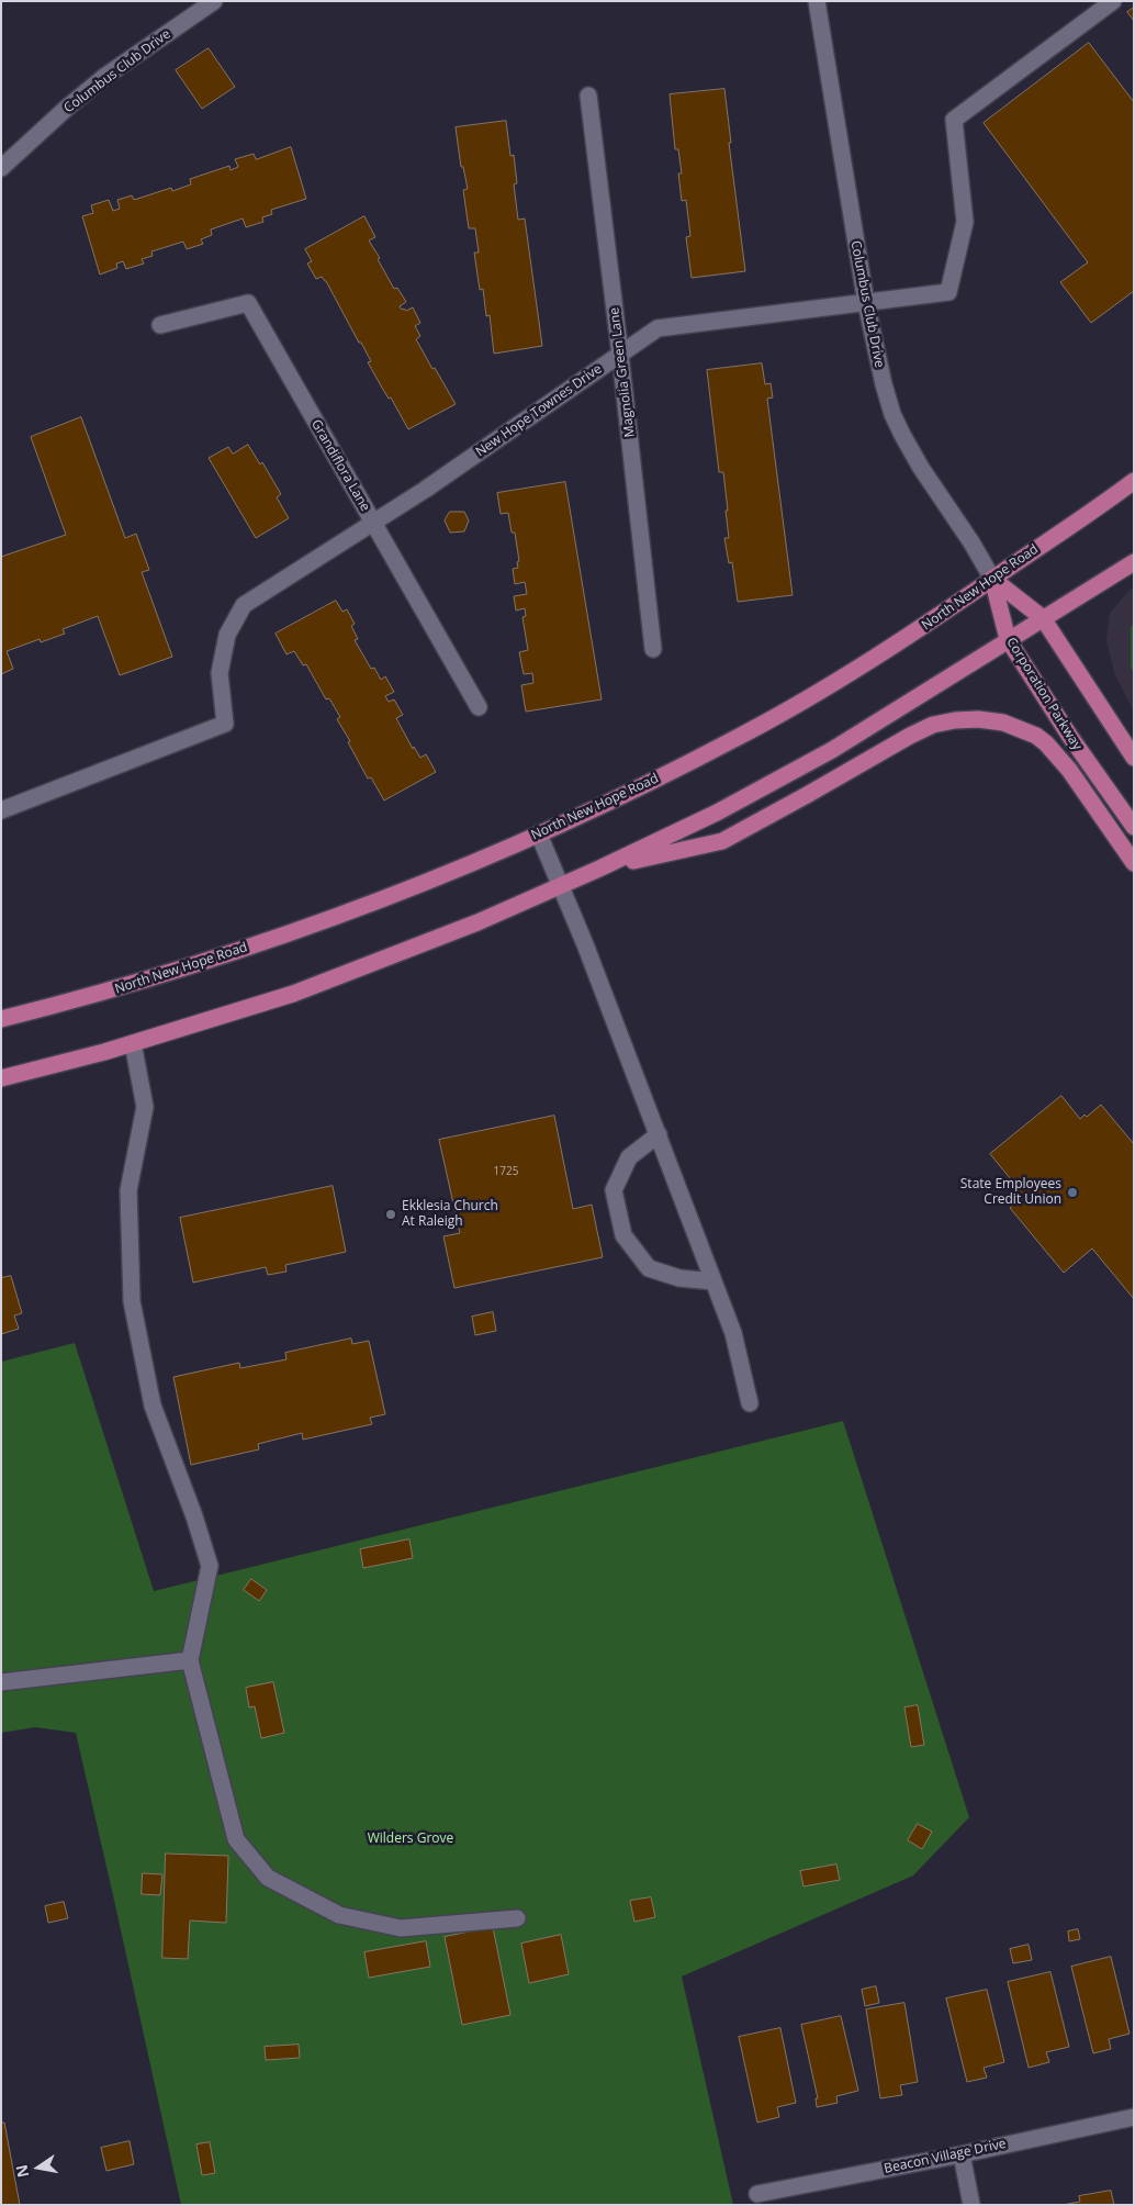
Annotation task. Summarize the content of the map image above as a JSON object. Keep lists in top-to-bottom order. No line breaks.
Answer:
{"streets":{"main road":["North New Hope Road","Corporation Parkway"],"street":["Columbus Club Drive","Magnolia Green Lane","New Hope Townes Drive","Grandiflora Lane","Beacon Village Drive"]},"crossings":[["Columbus Club Drive","New Hope Townes Drive"],["Columbus Club Drive","North New Hope Road"],["Columbus Club Drive","Corporation Parkway"],["Magnolia Green Lane","New Hope Townes Drive"],["New Hope Townes Drive","Grandiflora Lane"],["North New Hope Road","Corporation Parkway"]],"parks":["Wilders Grove"],"places":["State Employees Credit Union","Ekklesia Church At Raleigh"],"house_numbers":["1725"],"north":"left"}
